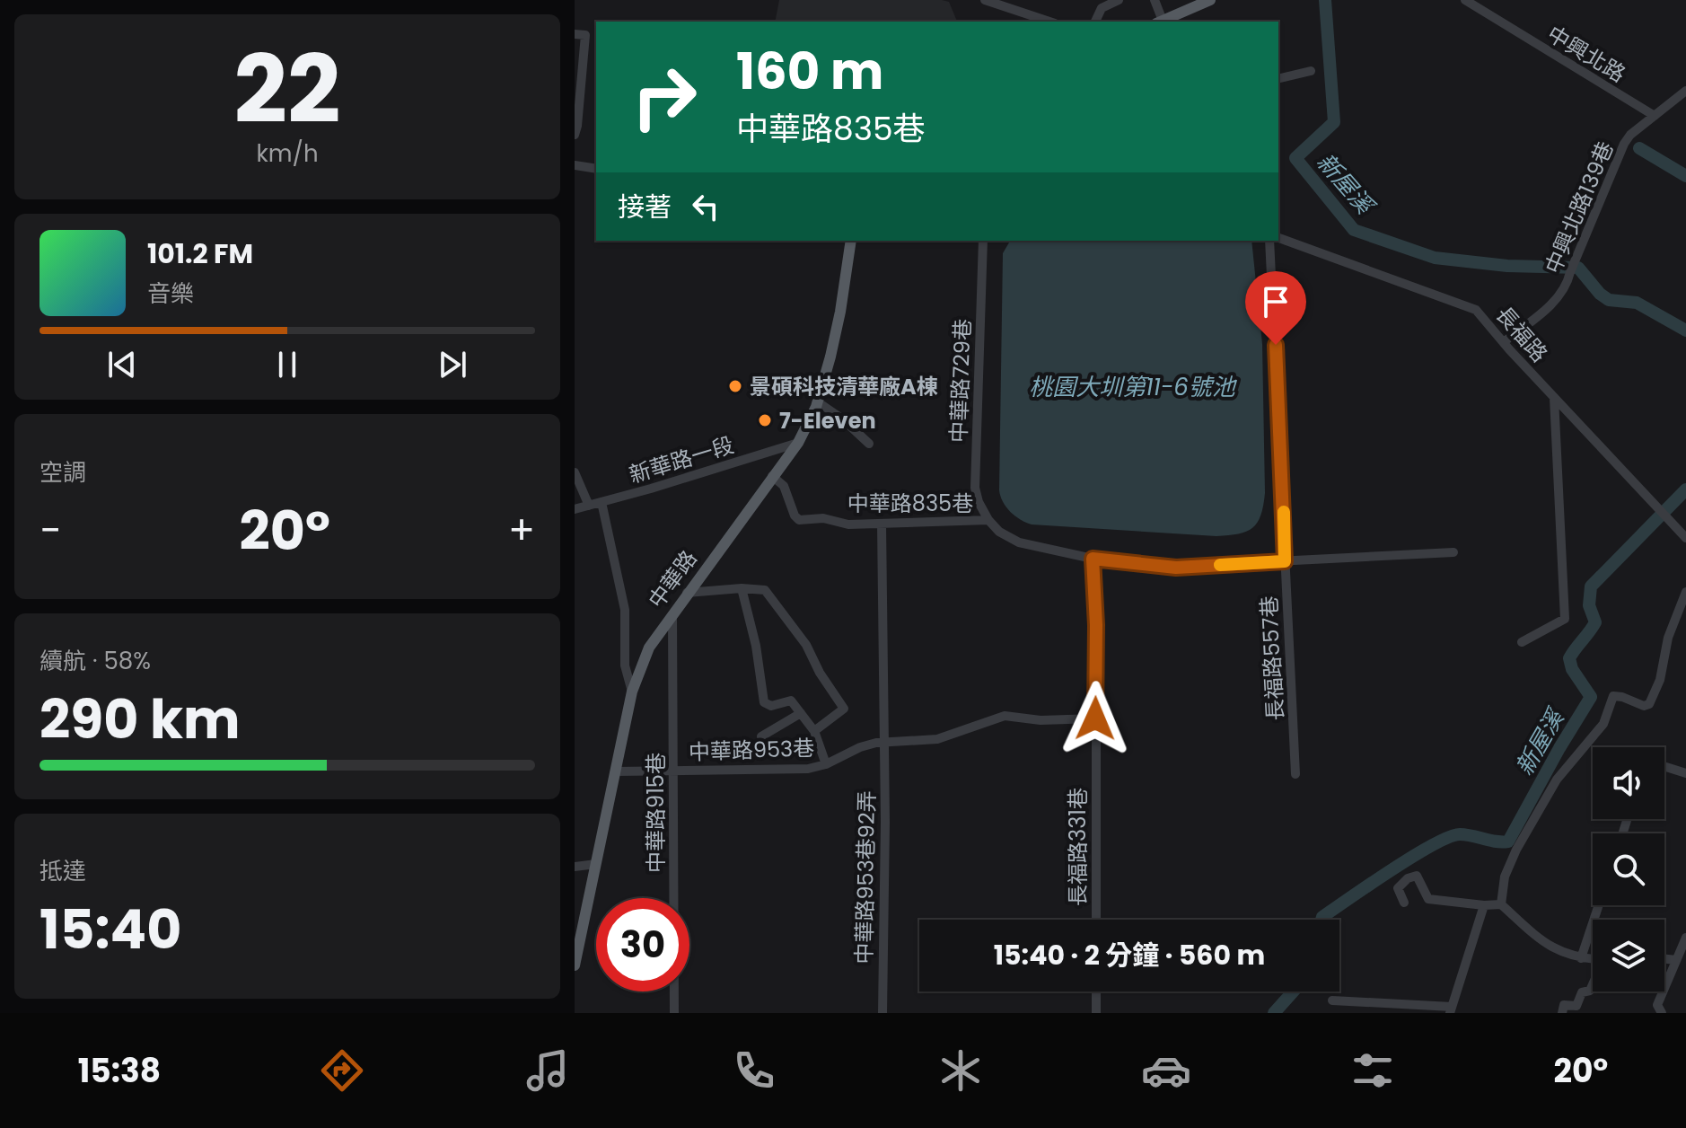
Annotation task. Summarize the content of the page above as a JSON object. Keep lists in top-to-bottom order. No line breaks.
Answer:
{"streets":{"main road":["中華路"],"street":["中興北路","中興北路139巷","長福路","中華路729巷","新華路一段","中華路835巷","長福路557巷","中華路953巷","中華路915巷","長福路331巷","中華路953巷92弄"]},"crossings":[["中興北路","中興北路139巷"],["中興北路139巷","長福路"],["中華路729巷","中華路835巷"],["新華路一段","中華路"],["中華路835巷","中華路"],["中華路835巷","長福路557巷"],["中華路835巷","長福路331巷"],["中華路835巷","中華路953巷92弄"],["中華路","中華路953巷"],["中華路","中華路915巷"],["中華路953巷","中華路915巷"],["中華路953巷","長福路331巷"],["中華路953巷","中華路953巷92弄"]],"water":["新屋溪","桃園大圳第11-6號池"],"places":["景碩科技清華廠A棟","7-Eleven"],"page":{"tile":[["22","km/h"],"空調",["續航 · 58%","290 km"],["抵達","15:40"]],"turn":["160 m","中華路835巷"],"then":"接著","song":["101.2 FM","音樂"],"heat":["−","20°","+"],"limit":"30","trip":"15:40 · 2 分鐘 · 560 m","tabs":["15:38","20°"]}}
